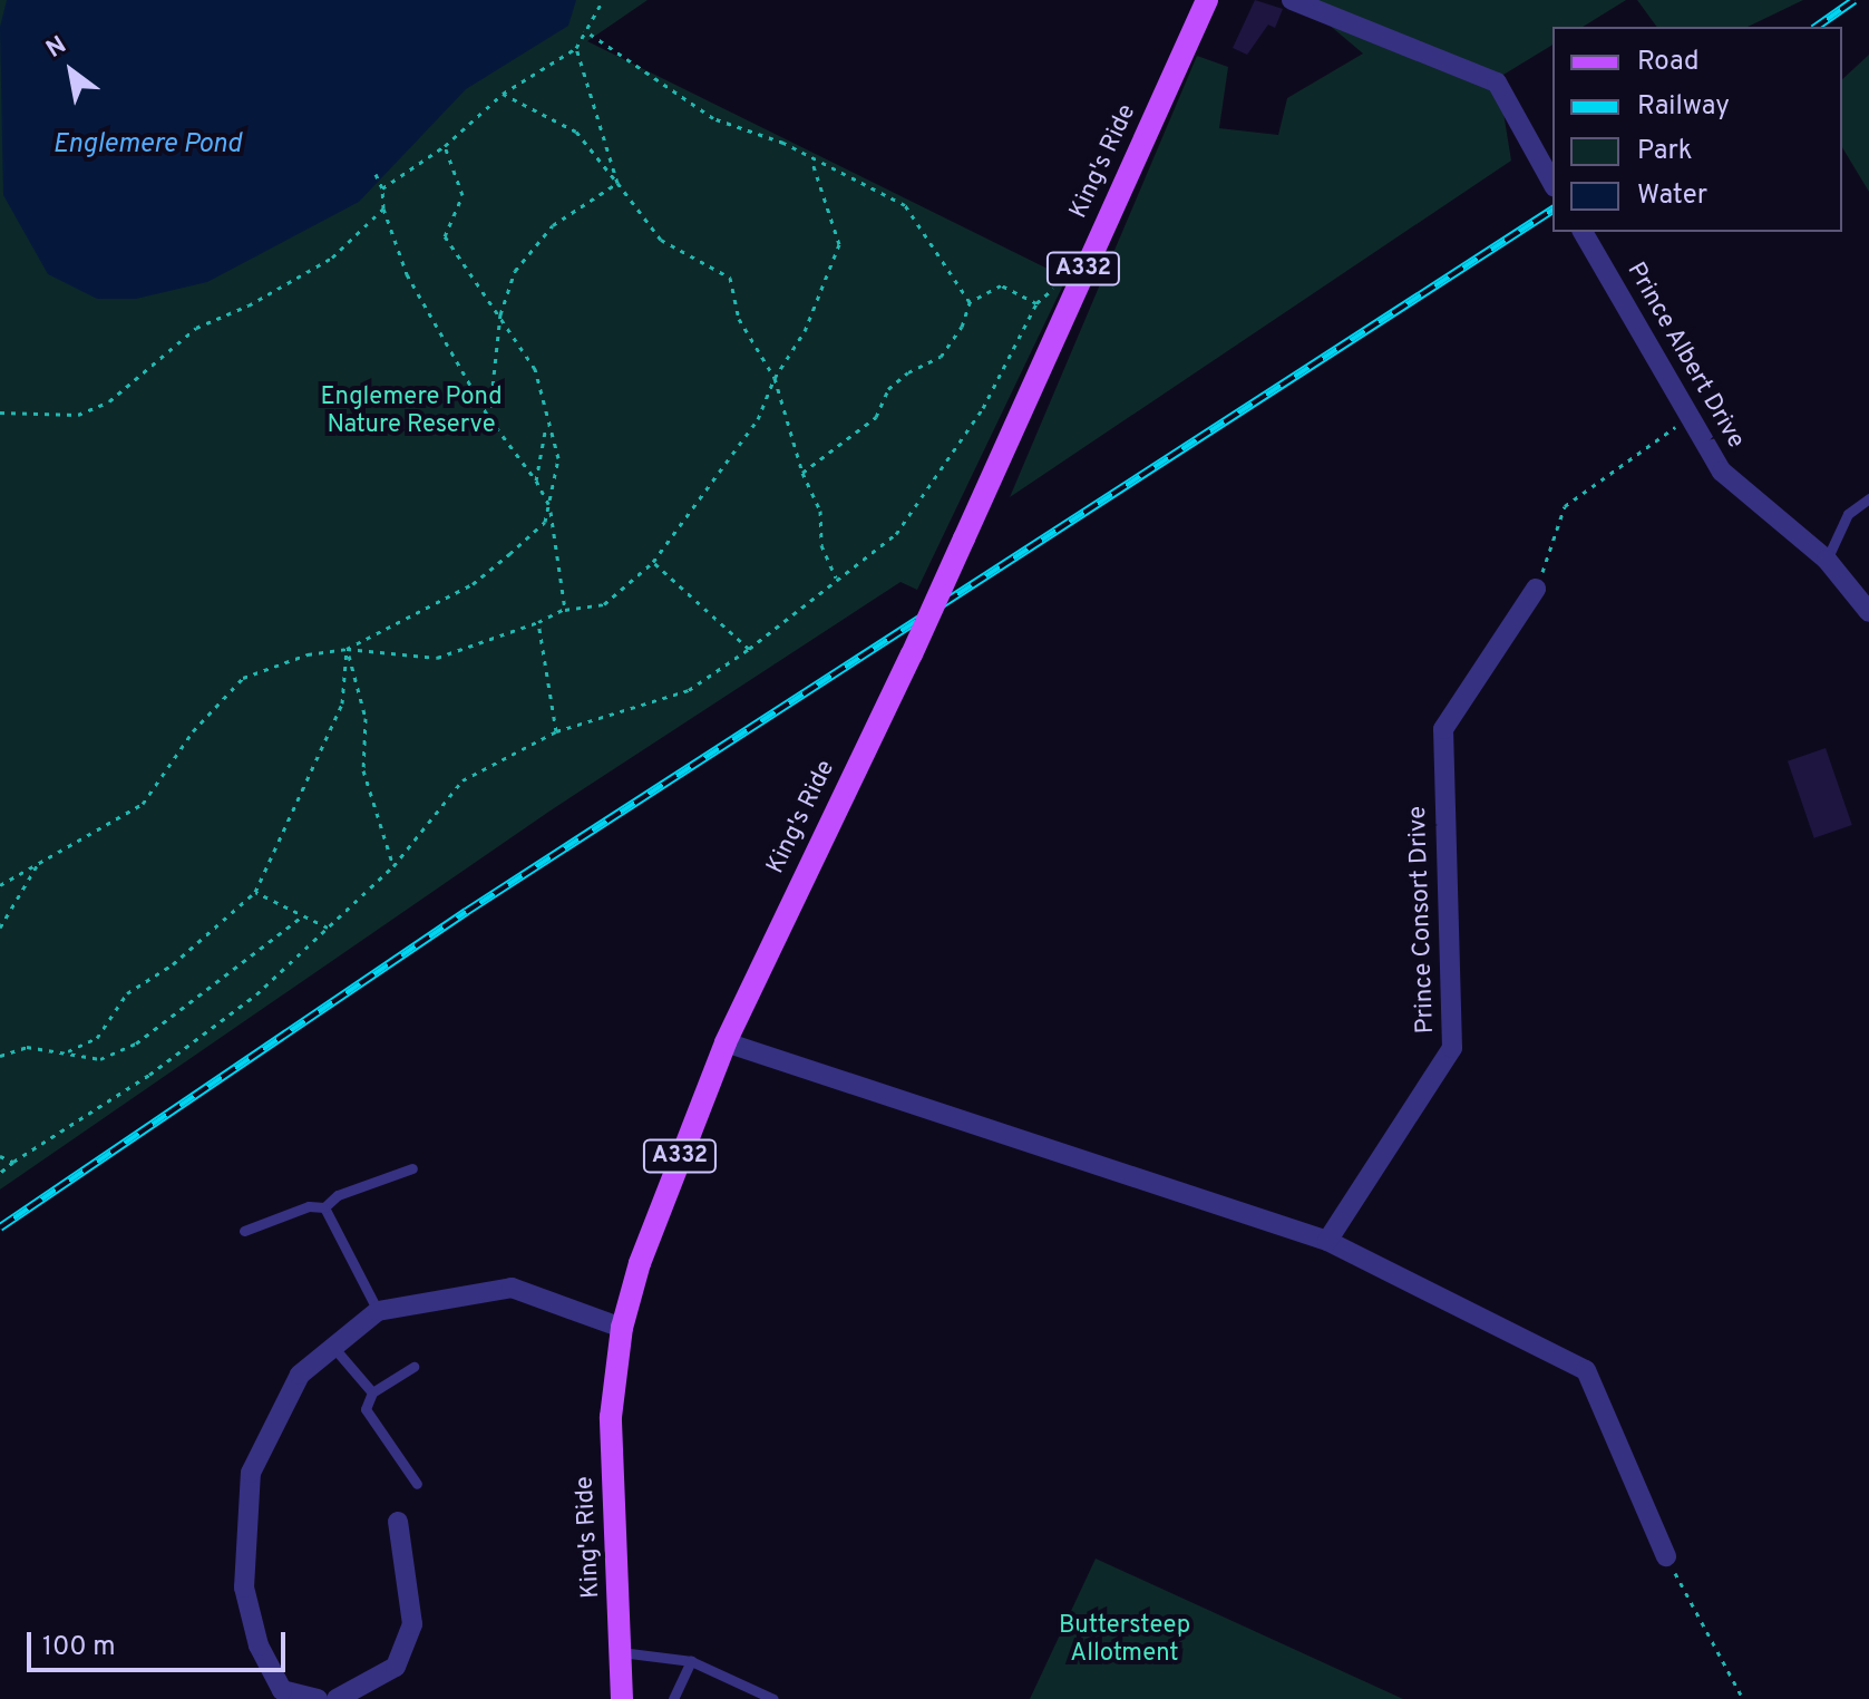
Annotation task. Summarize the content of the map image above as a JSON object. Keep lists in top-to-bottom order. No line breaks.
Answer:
{"streets":{"main road":["King's Ride","A332"],"street":["Prince Albert Drive","Prince Consort Drive"]},"water":["Englemere Pond"],"parks":["Englemere Pond Nature Reserve","Buttersteep Allotment"],"legend":["Road","Railway","Park","Water"],"scale_bar":"100 m","north":"top left"}
